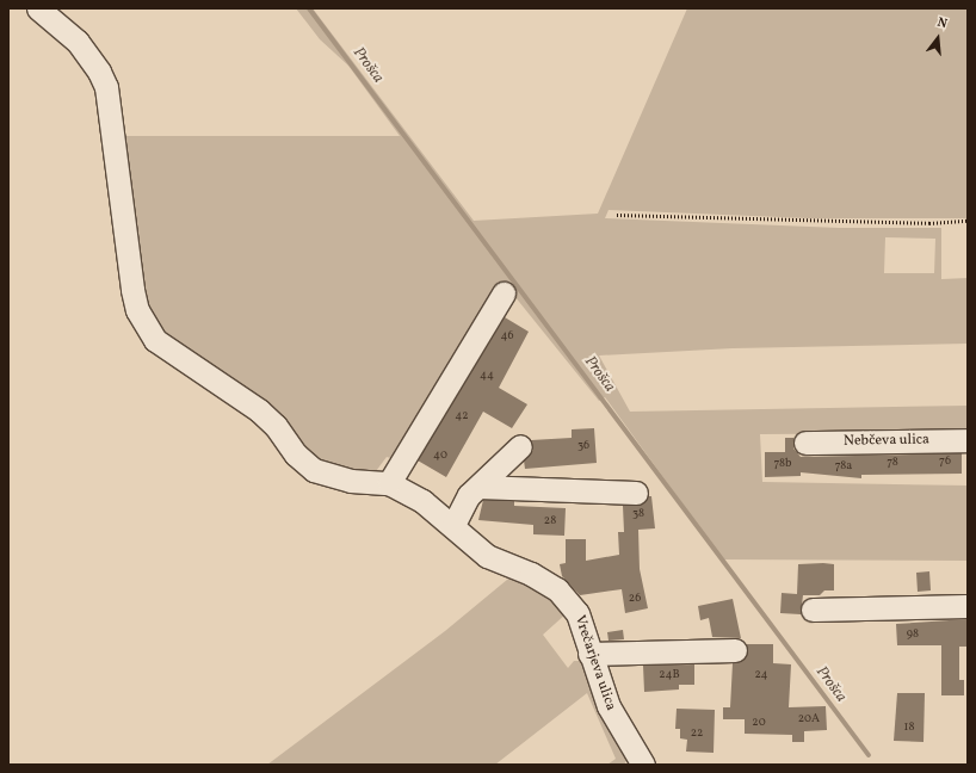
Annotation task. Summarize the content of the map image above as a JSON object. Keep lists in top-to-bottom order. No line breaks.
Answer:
{"streets":{"street":["Nebčeva ulica","Vrečarjeva ulica"]},"water":["Prošca"],"house_numbers":["46","44","42","36","40","76","78","78b","78a","38","28","26","98","24B","24","20A","20","18","22"],"north":"top"}
